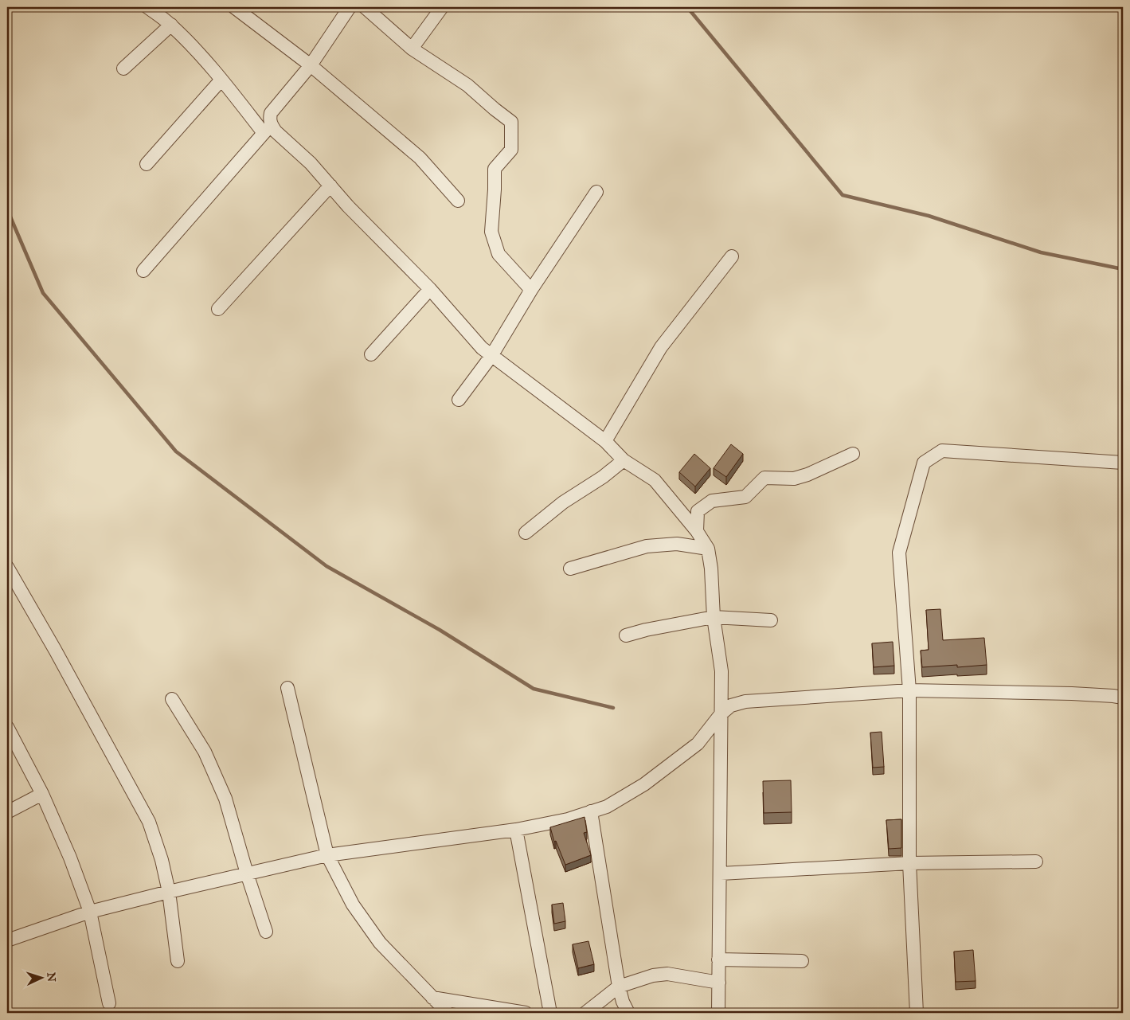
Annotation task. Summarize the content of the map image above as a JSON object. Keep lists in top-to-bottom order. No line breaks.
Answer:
{"north":"right"}
